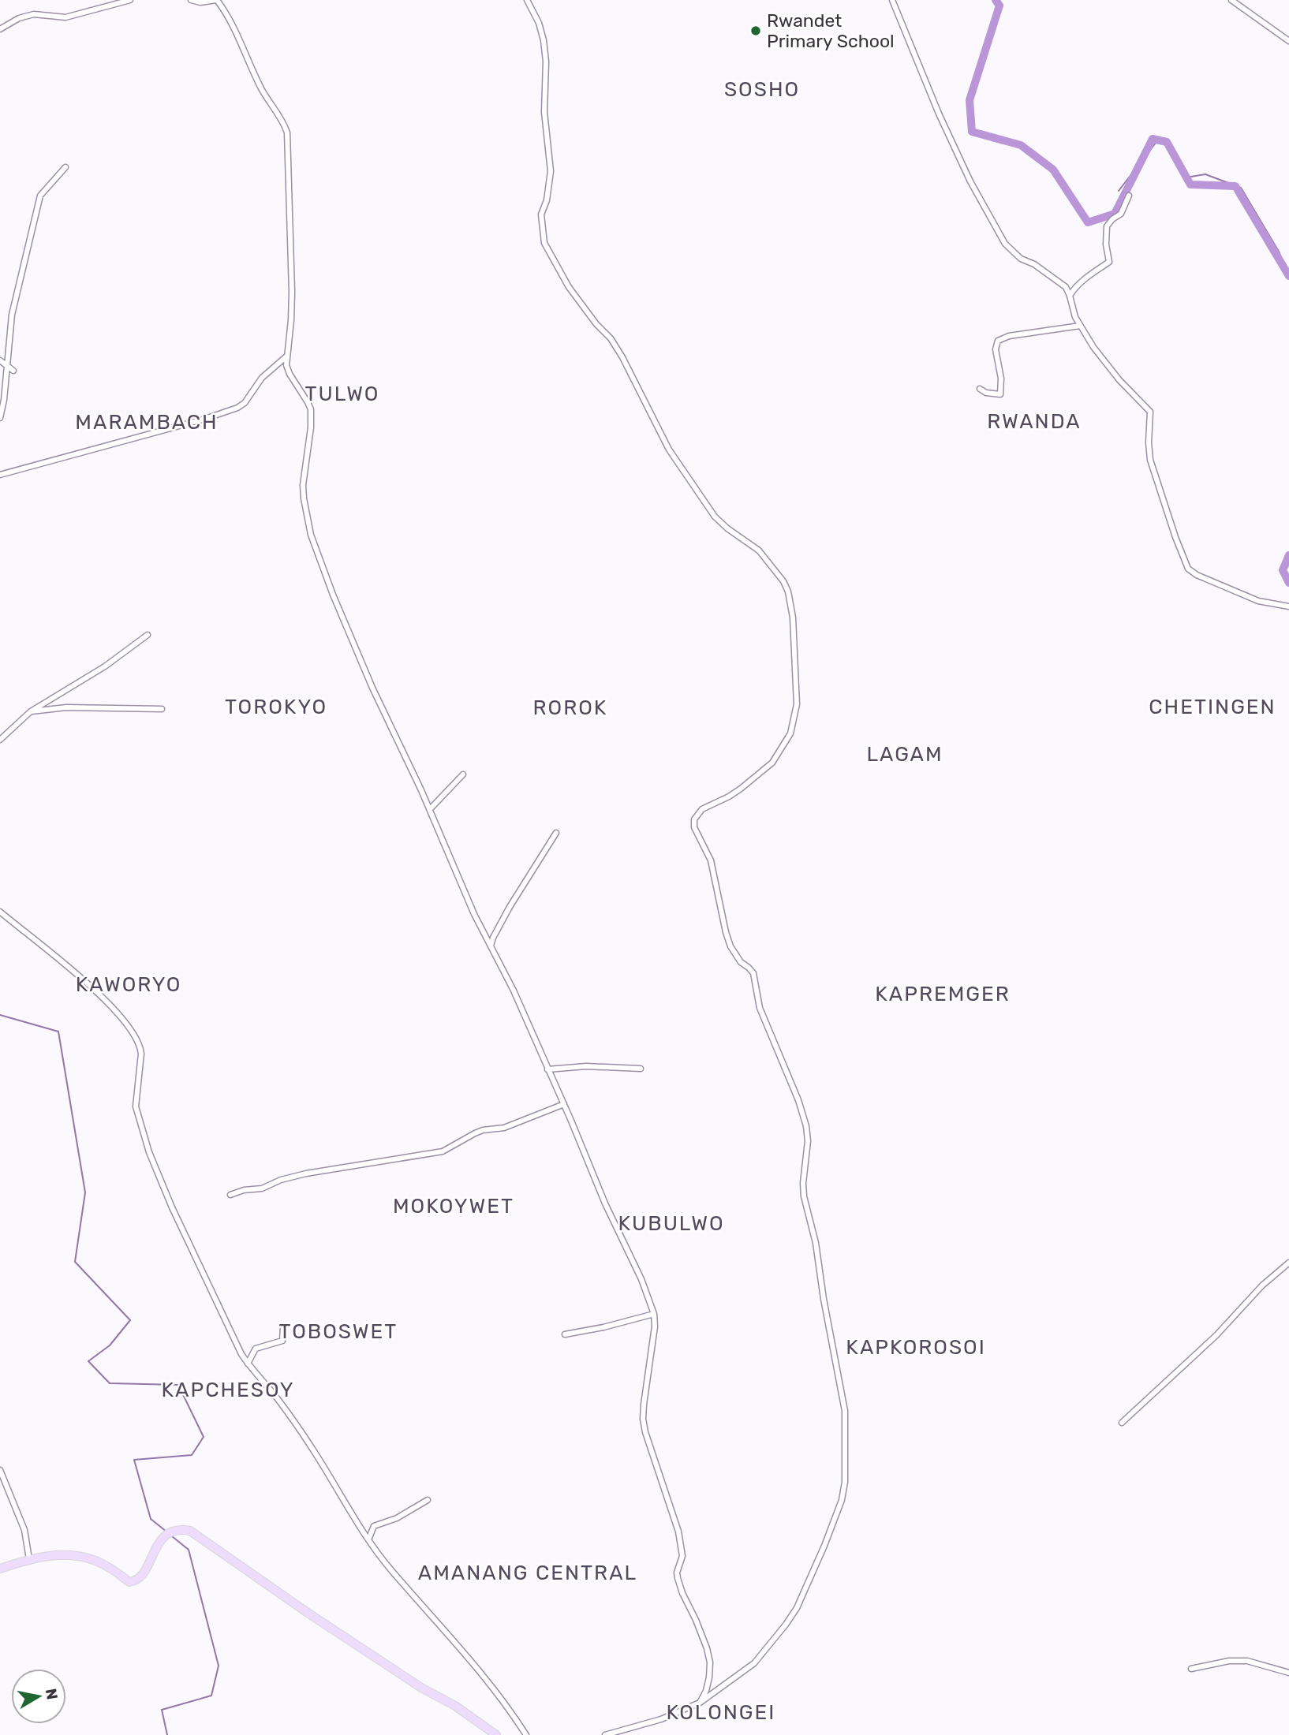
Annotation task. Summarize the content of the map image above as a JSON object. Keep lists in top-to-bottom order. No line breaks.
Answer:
{"districts":["SOSHO","TULWO","RWANDA","MARAMBACH","TOROKYO","CHETINGEN","ROROK","LAGAM","KAWORYO","KAPREMGER","MOKOYWET","KUBULWO","TOBOSWET","KAPKOROSOI","KAPCHESOY","AMANANG CENTRAL","KOLONGEI"],"places":["Rwandet Primary School"],"north":"right"}
